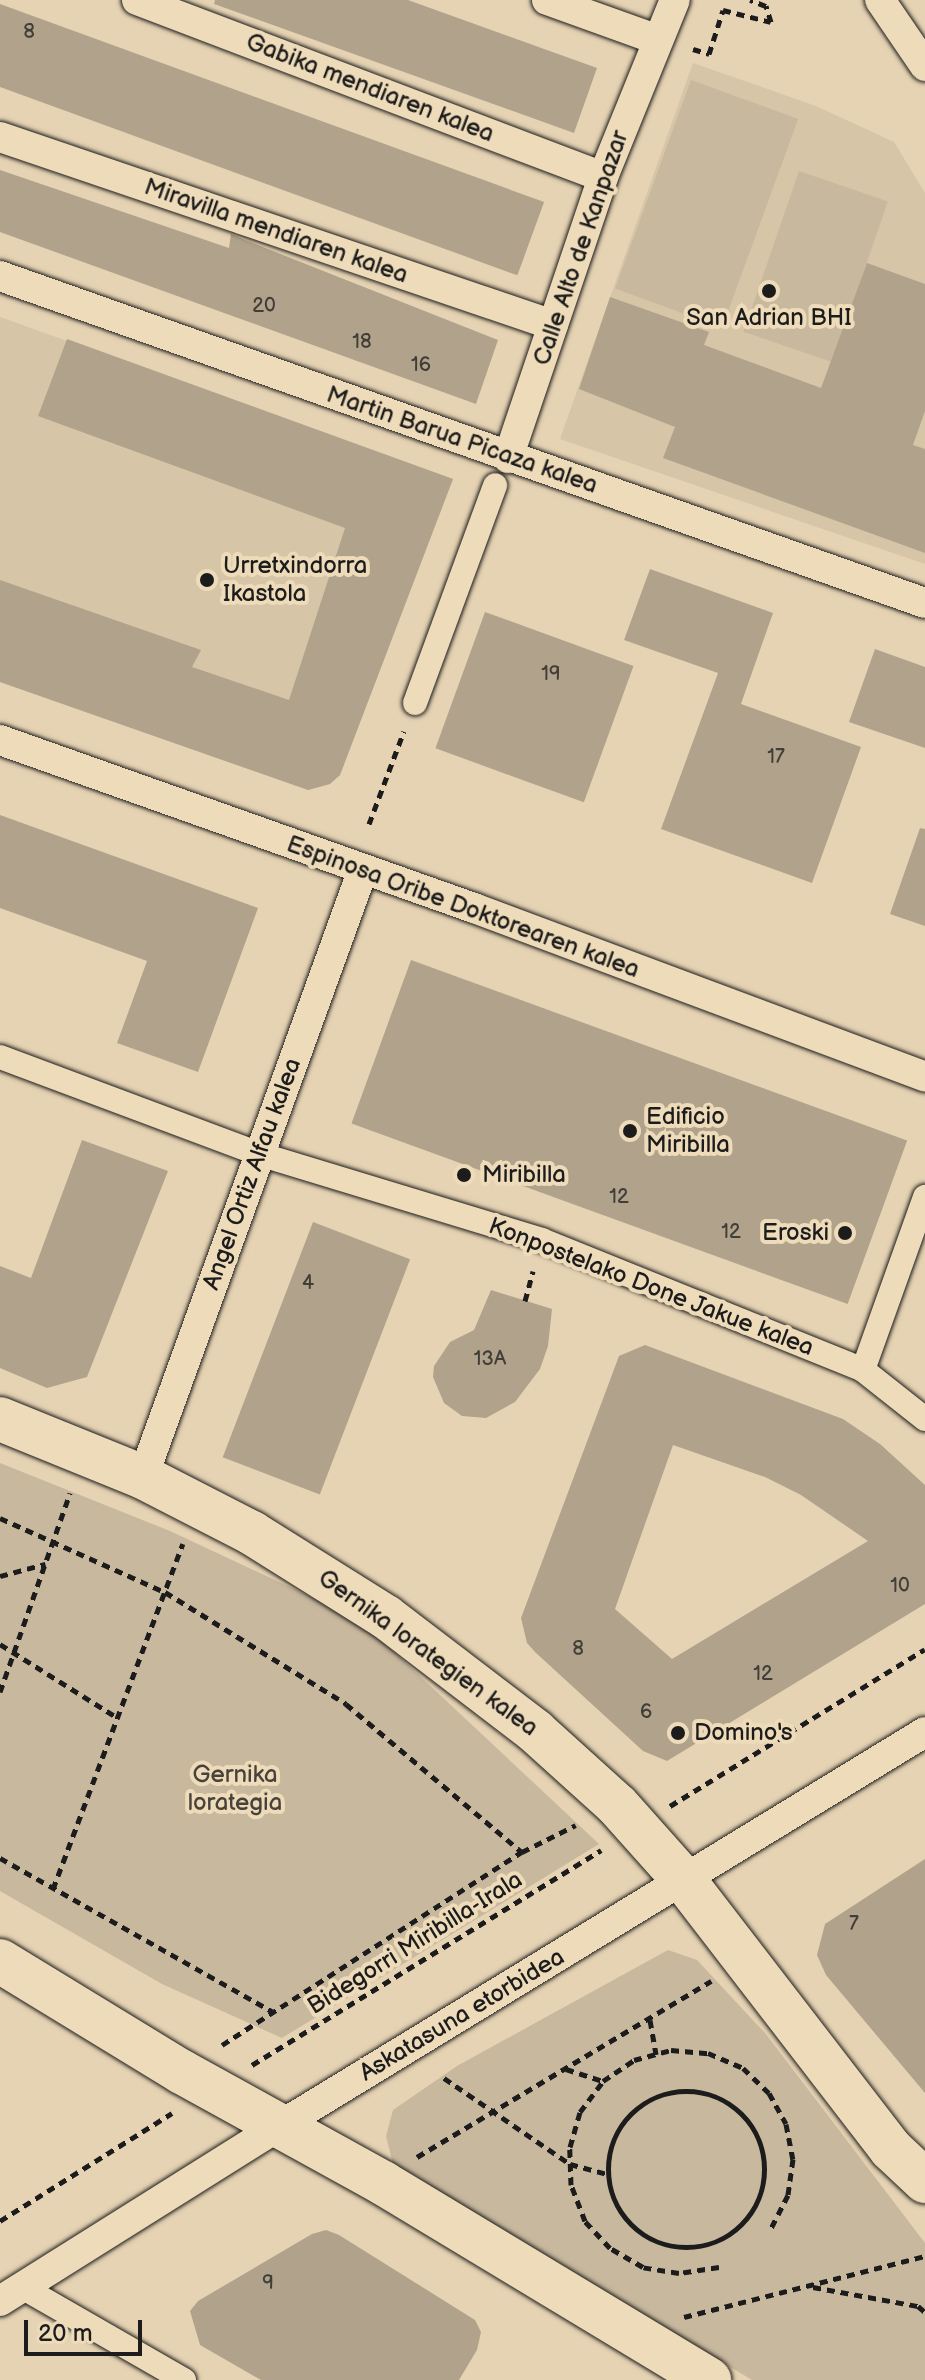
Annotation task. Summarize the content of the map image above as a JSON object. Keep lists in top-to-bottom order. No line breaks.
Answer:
{"streets":{"main road":["Gernika lorategien kalea"],"street":["Gabika mendiaren kalea","Miravilla mendiaren kalea","Calle Alto de Kanpazar","Martin Barua Picaza kalea","Espinosa Oribe Doktorearen kalea","Angel Ortiz Alfau kalea","Konpostelako Done Jakue kalea","Askatasuna etorbidea"],"path":["Bidegorri Miribilla-Irala"]},"crossings":[["Gabika mendiaren kalea","Calle Alto de Kanpazar"],["Miravilla mendiaren kalea","Calle Alto de Kanpazar"],["Calle Alto de Kanpazar","Martin Barua Picaza kalea"],["Espinosa Oribe Doktorearen kalea","Angel Ortiz Alfau kalea"],["Angel Ortiz Alfau kalea","Konpostelako Done Jakue kalea"],["Angel Ortiz Alfau kalea","Gernika lorategien kalea"],["Gernika lorategien kalea","Bidegorri Miribilla-Irala"],["Gernika lorategien kalea","Askatasuna etorbidea"]],"parks":["Gernika lorategia"],"places":["San Adrian BHI","Urretxindorra Ikastola","Edificio Miribilla","Miribilla","Eroski","Domino's"],"house_numbers":["8","20","18","16","19","17","12","12","4","13A","10","8","12","6","7","9"],"scale_bar":"20 m"}
